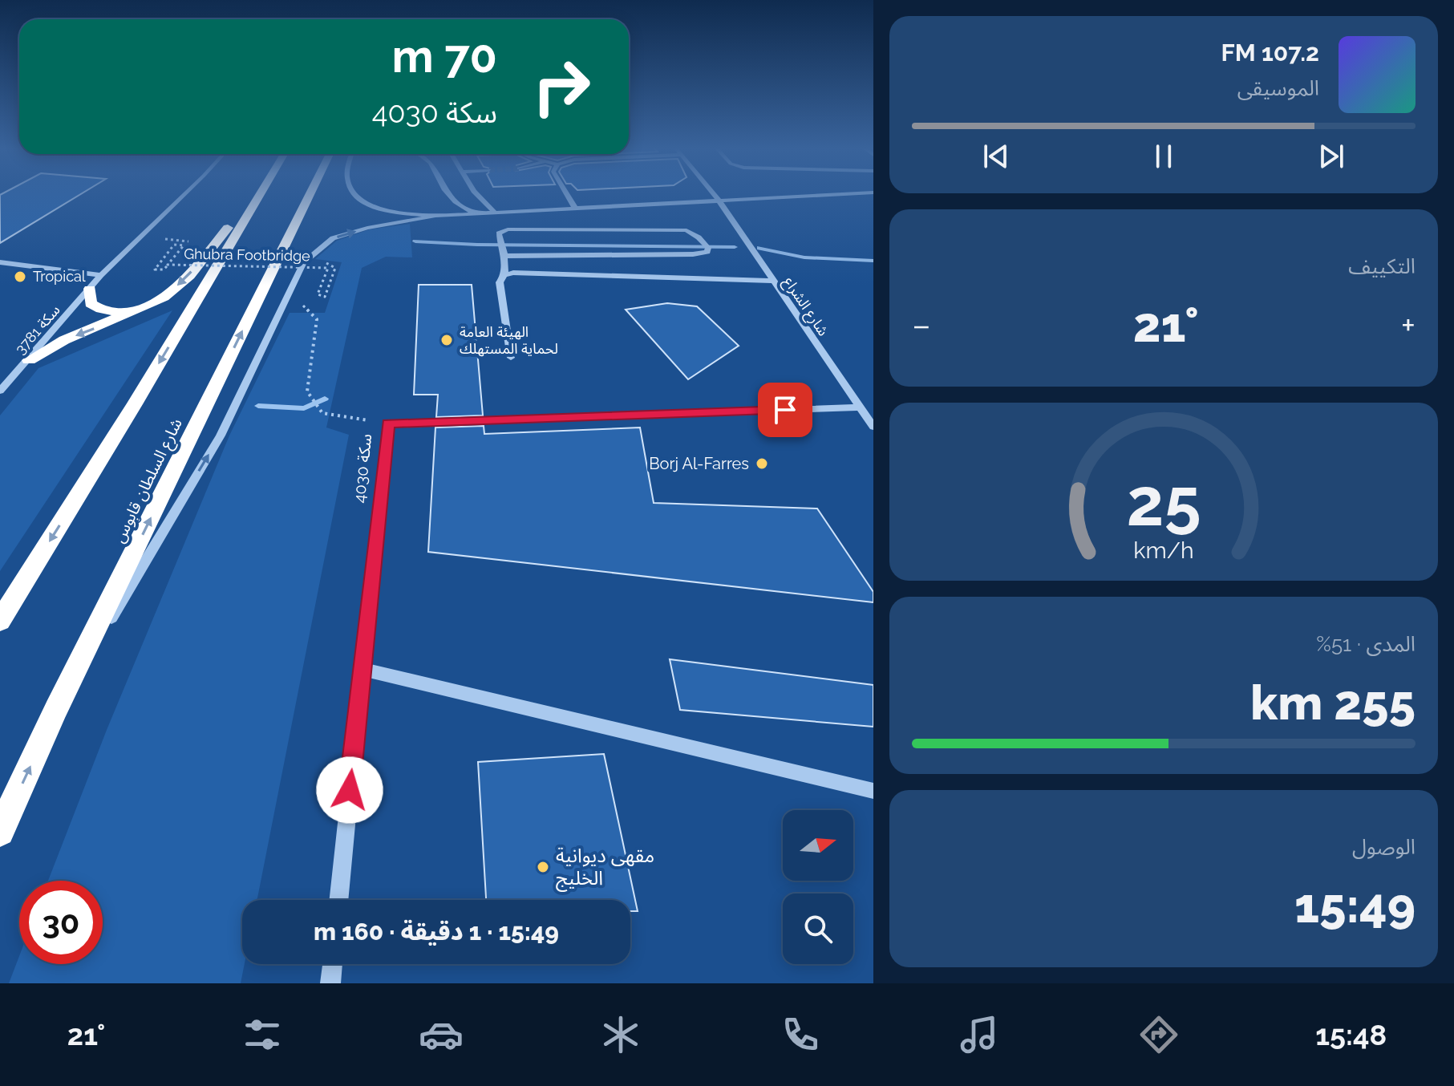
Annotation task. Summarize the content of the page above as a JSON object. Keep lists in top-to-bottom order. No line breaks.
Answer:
{"streets":{"highway":["شارع السلطان قابوس"],"street":["شارع الشراع","سكة 3781","سكة 4030"],"path":["Ghubra Footbridge"]},"crossings":[["Ghubra Footbridge","سكة 3781"],["شارع الشراع","سكة 4030"]],"places":["Tropical","الهيئة العامة لحماية المستهلك","Borj Al-Farres","مقهى ديوانية الخليج"],"north":"right","page":{"turn":["70 m","سكة 4030"],"song":["107.2 FM","الموسيقى"],"tile":["التكييف",["المدى · 51%","255 km"],["الوصول","15:49"]],"heat":["−","21°","+"],"limit":"30","trip":"15:49 · 1 دقيقة · 160 m","tabs":["15:48","21°"],"gauge":["25","km/h"]}}
